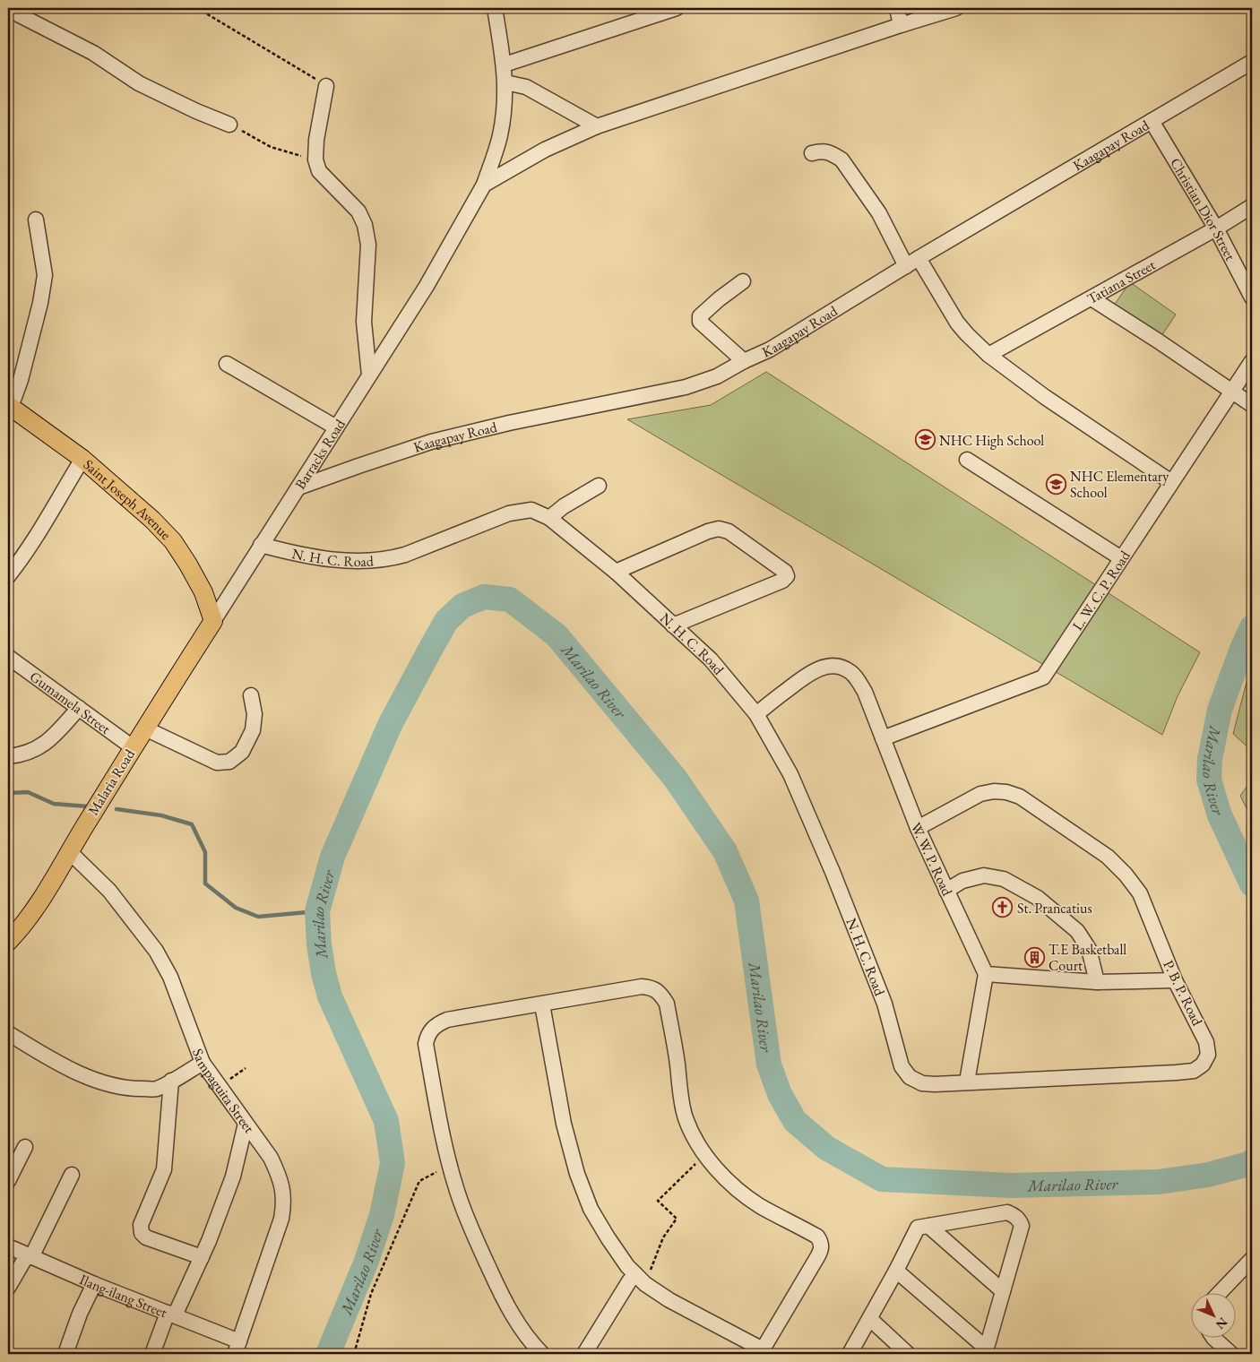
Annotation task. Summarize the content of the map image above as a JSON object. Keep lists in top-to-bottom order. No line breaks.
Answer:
{"streets":{"main road":["Saint Joseph Avenue","Malaria Road"],"street":["Kaagapay Road","Christian Dior Street","Tatiana Street","Barracks Road","N. H. C. Road","L. W. C. P. Road","Gumamela Street","W. W. P. Road","P. B. P. Road","Sampaguita Street","Ilang-ilang Street"]},"crossings":[["Kaagapay Road","Christian Dior Street"],["Kaagapay Road","Barracks Road"],["Christian Dior Street","Tatiana Street"],["Barracks Road","Saint Joseph Avenue"],["Barracks Road","N. H. C. Road"],["Barracks Road","Malaria Road"],["Saint Joseph Avenue","Malaria Road"],["N. H. C. Road","W. W. P. Road"],["N. H. C. Road","P. B. P. Road"],["L. W. C. P. Road","W. W. P. Road"],["Gumamela Street","Malaria Road"],["Malaria Road","Sampaguita Street"],["W. W. P. Road","P. B. P. Road"],["Sampaguita Street","Ilang-ilang Street"]],"water":["Marilao River"],"places":{"school or university":["NHC High School","NHC Elementary School"],"church":["St. Prancatius"],"building":["T.E Basketball Court"]},"north":"bottom right"}
